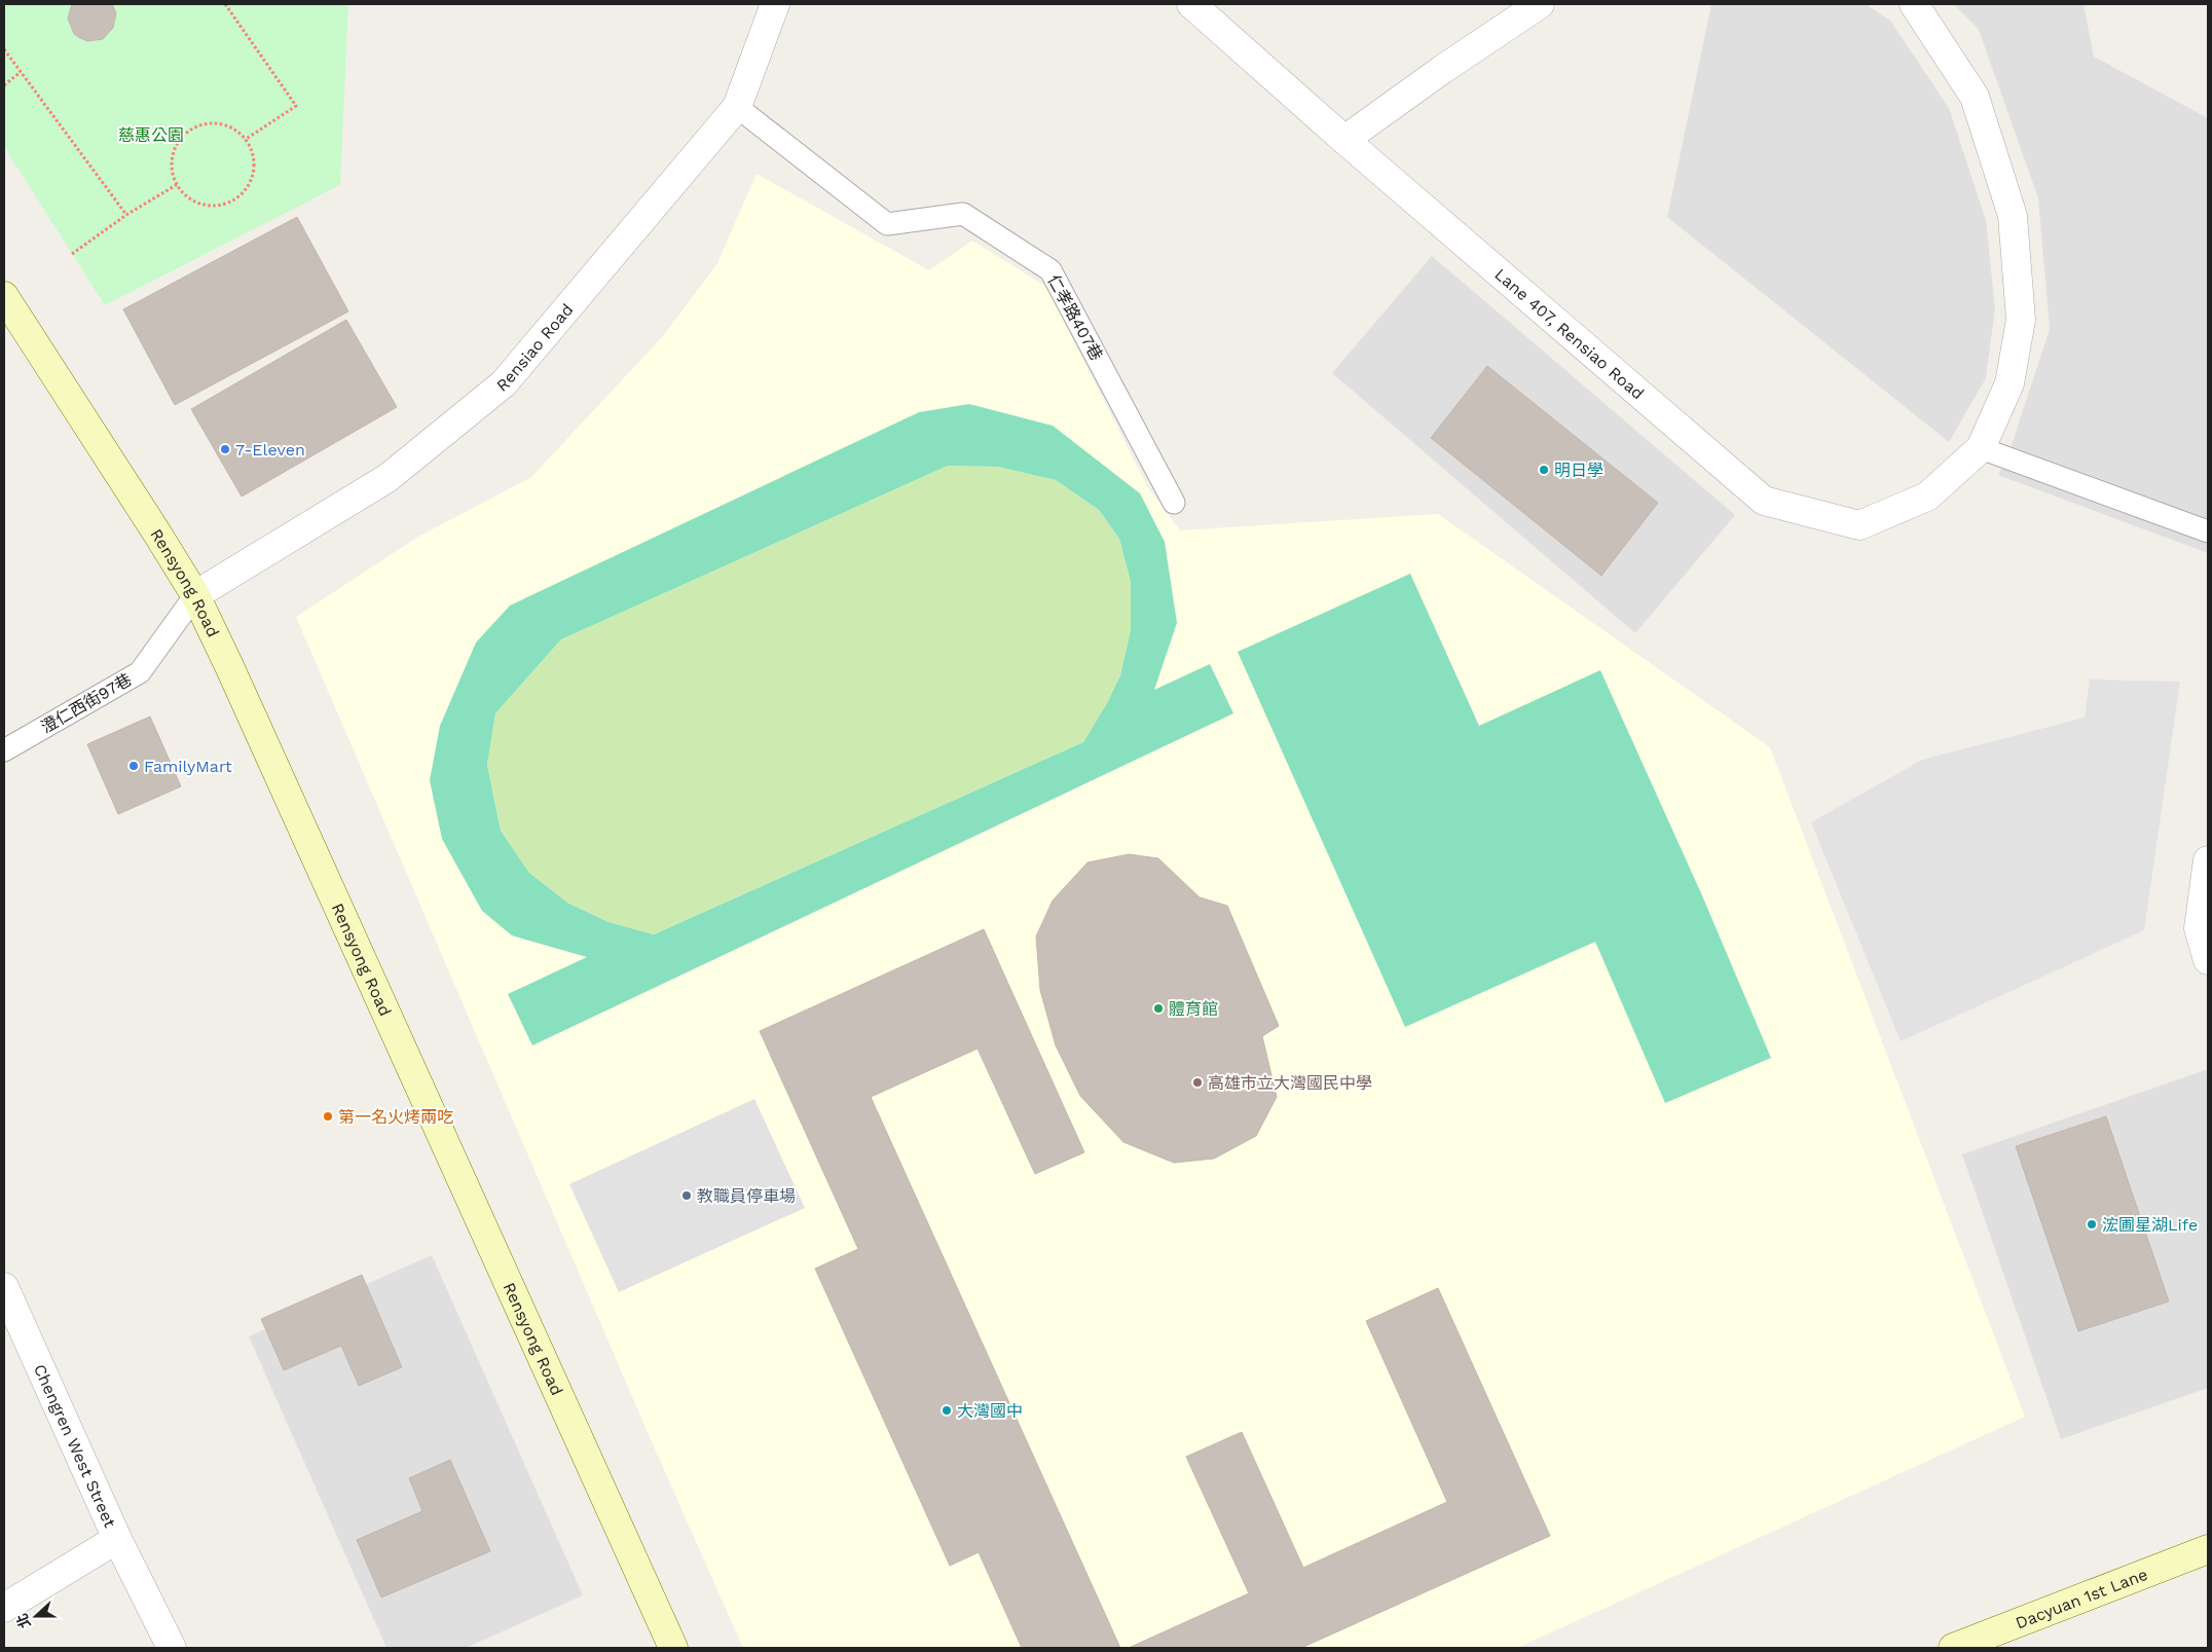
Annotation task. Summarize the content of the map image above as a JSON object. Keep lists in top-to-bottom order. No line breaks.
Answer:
{"streets":{"street":["Lane 407, Rensiao Road","Rensiao Road","Rensyong Road","Chengren West Street","Dacyuan 1st Lane"],"lane":["仁孝路407巷","澄仁西街97巷"]},"crossings":[["仁孝路407巷","Rensiao Road"],["Rensiao Road","Rensyong Road"],["Rensiao Road","澄仁西街97巷"],["Rensyong Road","澄仁西街97巷"]],"parks":["慈惠公園"],"places":["7-Eleven","明日學","FamilyMart","體育館","高雄市立大灣國民中學","第一名火烤兩吃","教職員停車場","浤圃星湖Life","大灣國中"],"north":"left"}
